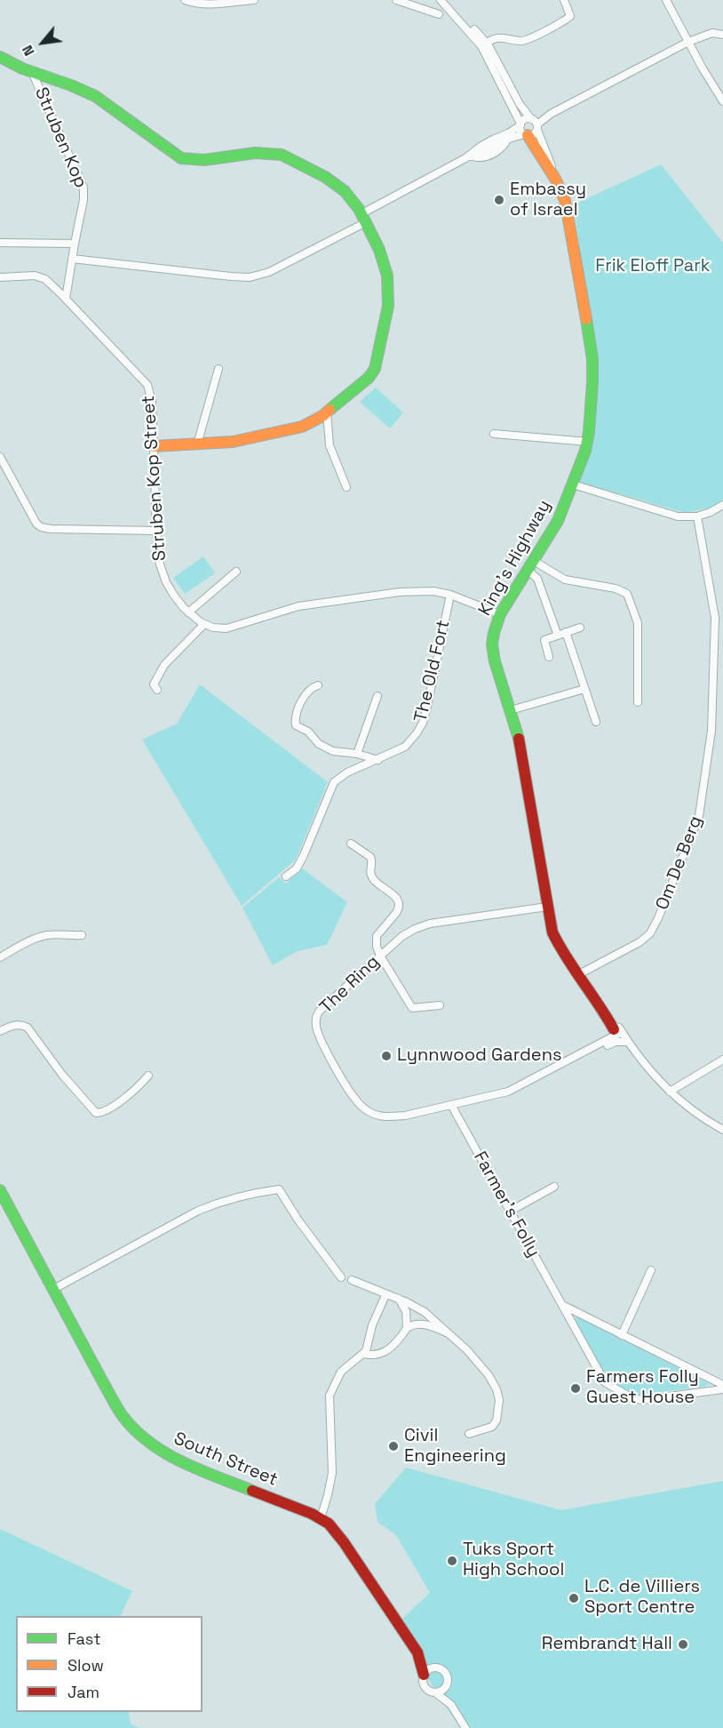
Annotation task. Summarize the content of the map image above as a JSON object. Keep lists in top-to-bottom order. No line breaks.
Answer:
{"streets":{"street":["Struben Kop","Struben Kop Street","King's Highway","The Old Fort","Om De Berg","The Ring","Farmer's Folly","South Street"]},"crossings":[["Struben Kop","Struben Kop Street"],["Struben Kop Street","King's Highway"],["Struben Kop Street","The Old Fort"],["King's Highway","Om De Berg"],["King's Highway","The Ring"],["The Ring","Farmer's Folly"]],"parks":["Frik Eloff Park"],"places":["Embassy of Israel","Lynnwood Gardens","Farmers Folly Guest House","Civil Engineering","Tuks Sport High School","L.C. de Villiers Sport Centre","Rembrandt Hall"],"legend":["Fast","Slow","Jam"],"north":"bottom left"}
